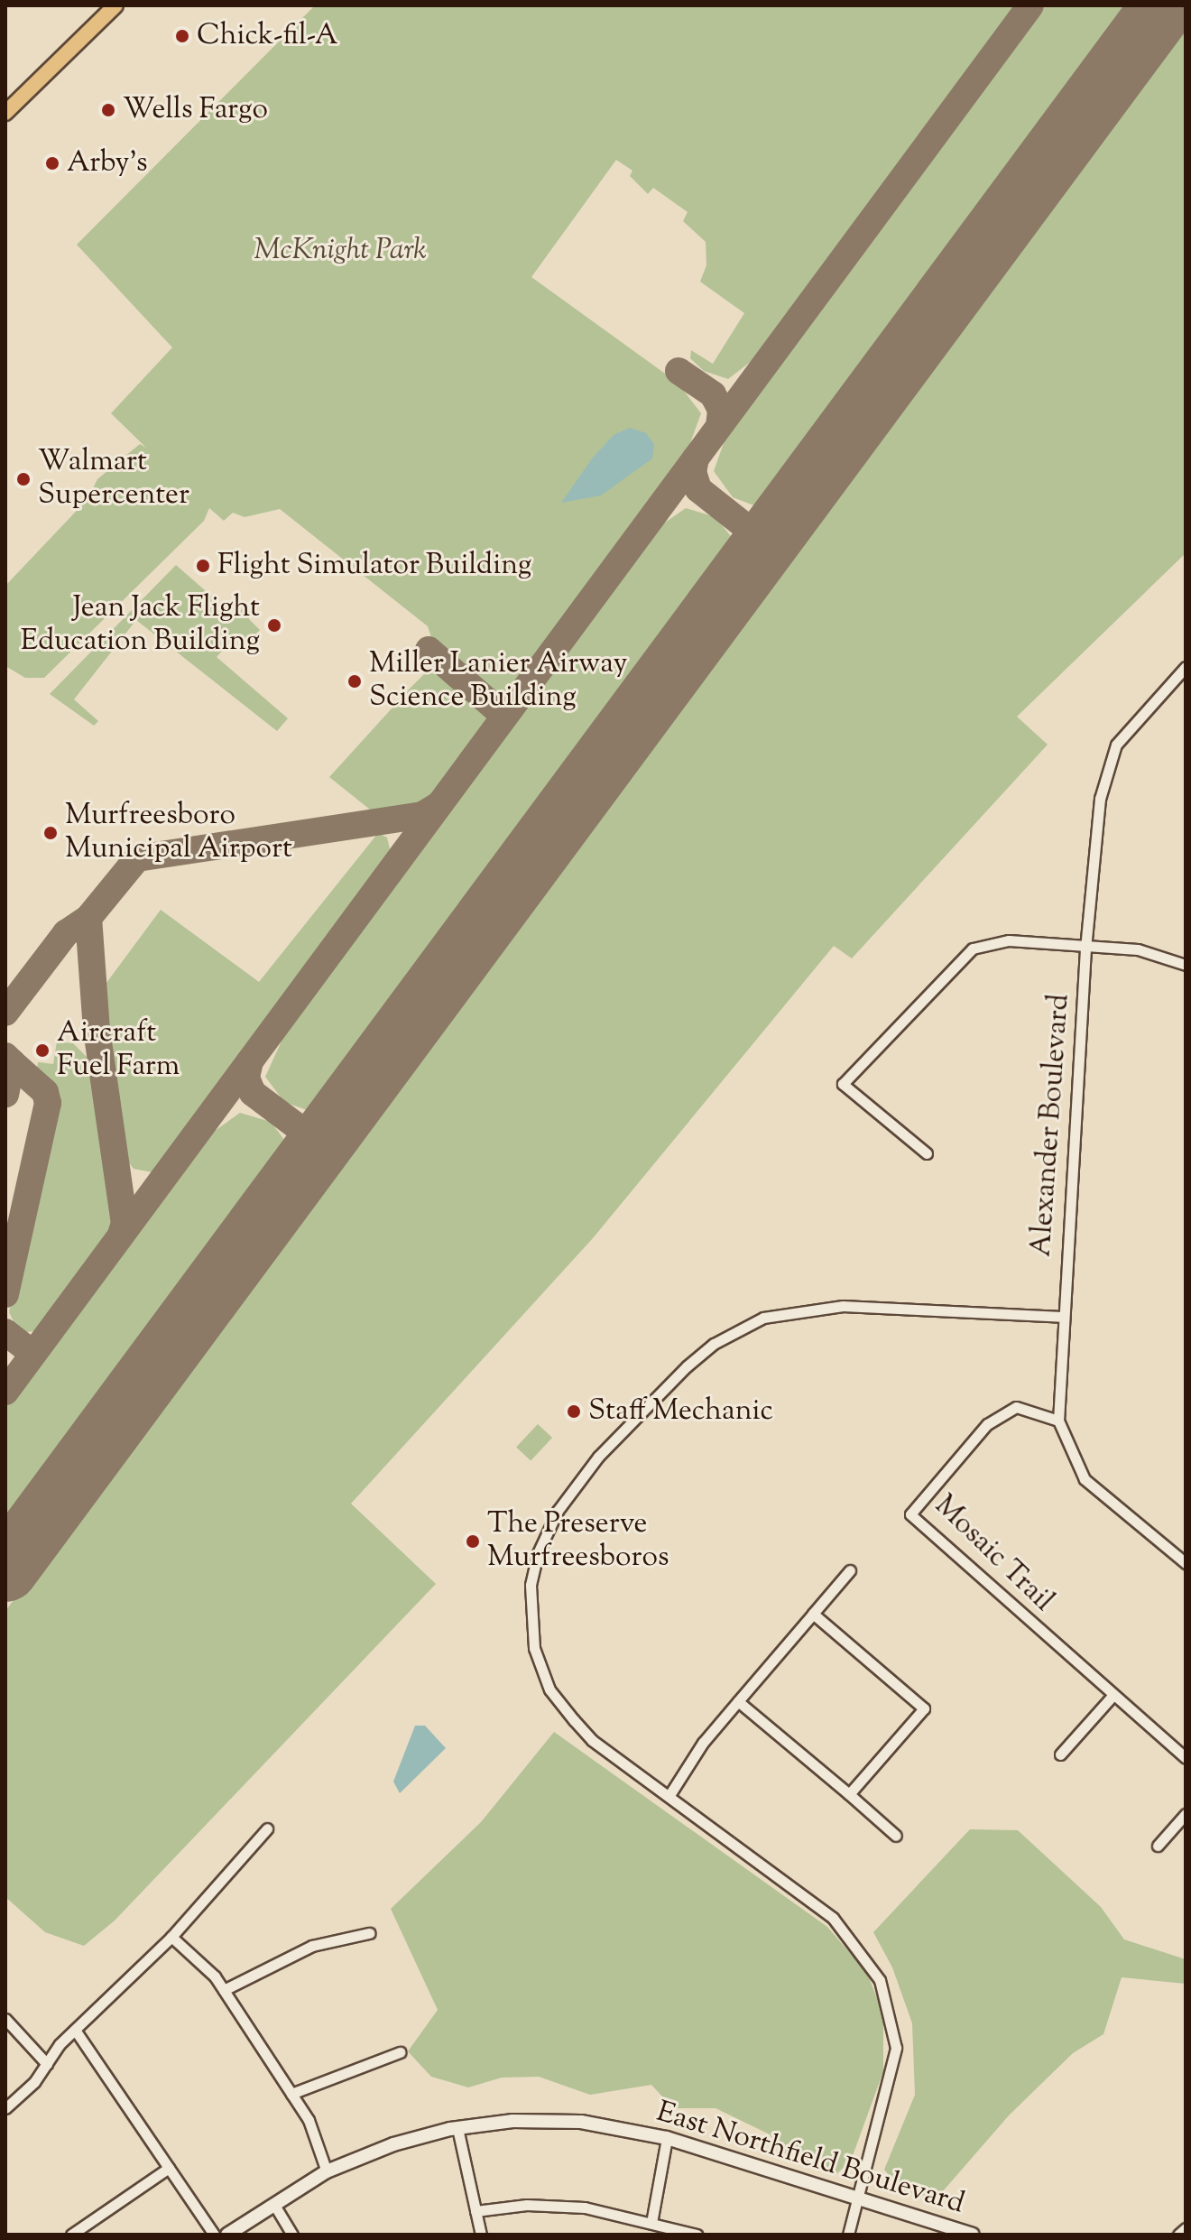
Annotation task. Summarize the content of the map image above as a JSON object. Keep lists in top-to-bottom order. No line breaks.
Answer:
{"streets":{"main road":["East Northfield Boulevard"],"street":["Alexander Boulevard","Mosaic Trail"]},"crossings":[["Alexander Boulevard","Mosaic Trail"]],"parks":["McKnight Park"],"places":["Chick-fil-A","Wells Fargo","Arby's","Walmart Supercenter","Flight Simulator Building","Jean Jack Flight Education Building","Miller Lanier Airway Science Building","Murfreesboro Municipal Airport","Aircraft Fuel Farm","Staff Mechanic","The Preserve Murfreesboros"]}
